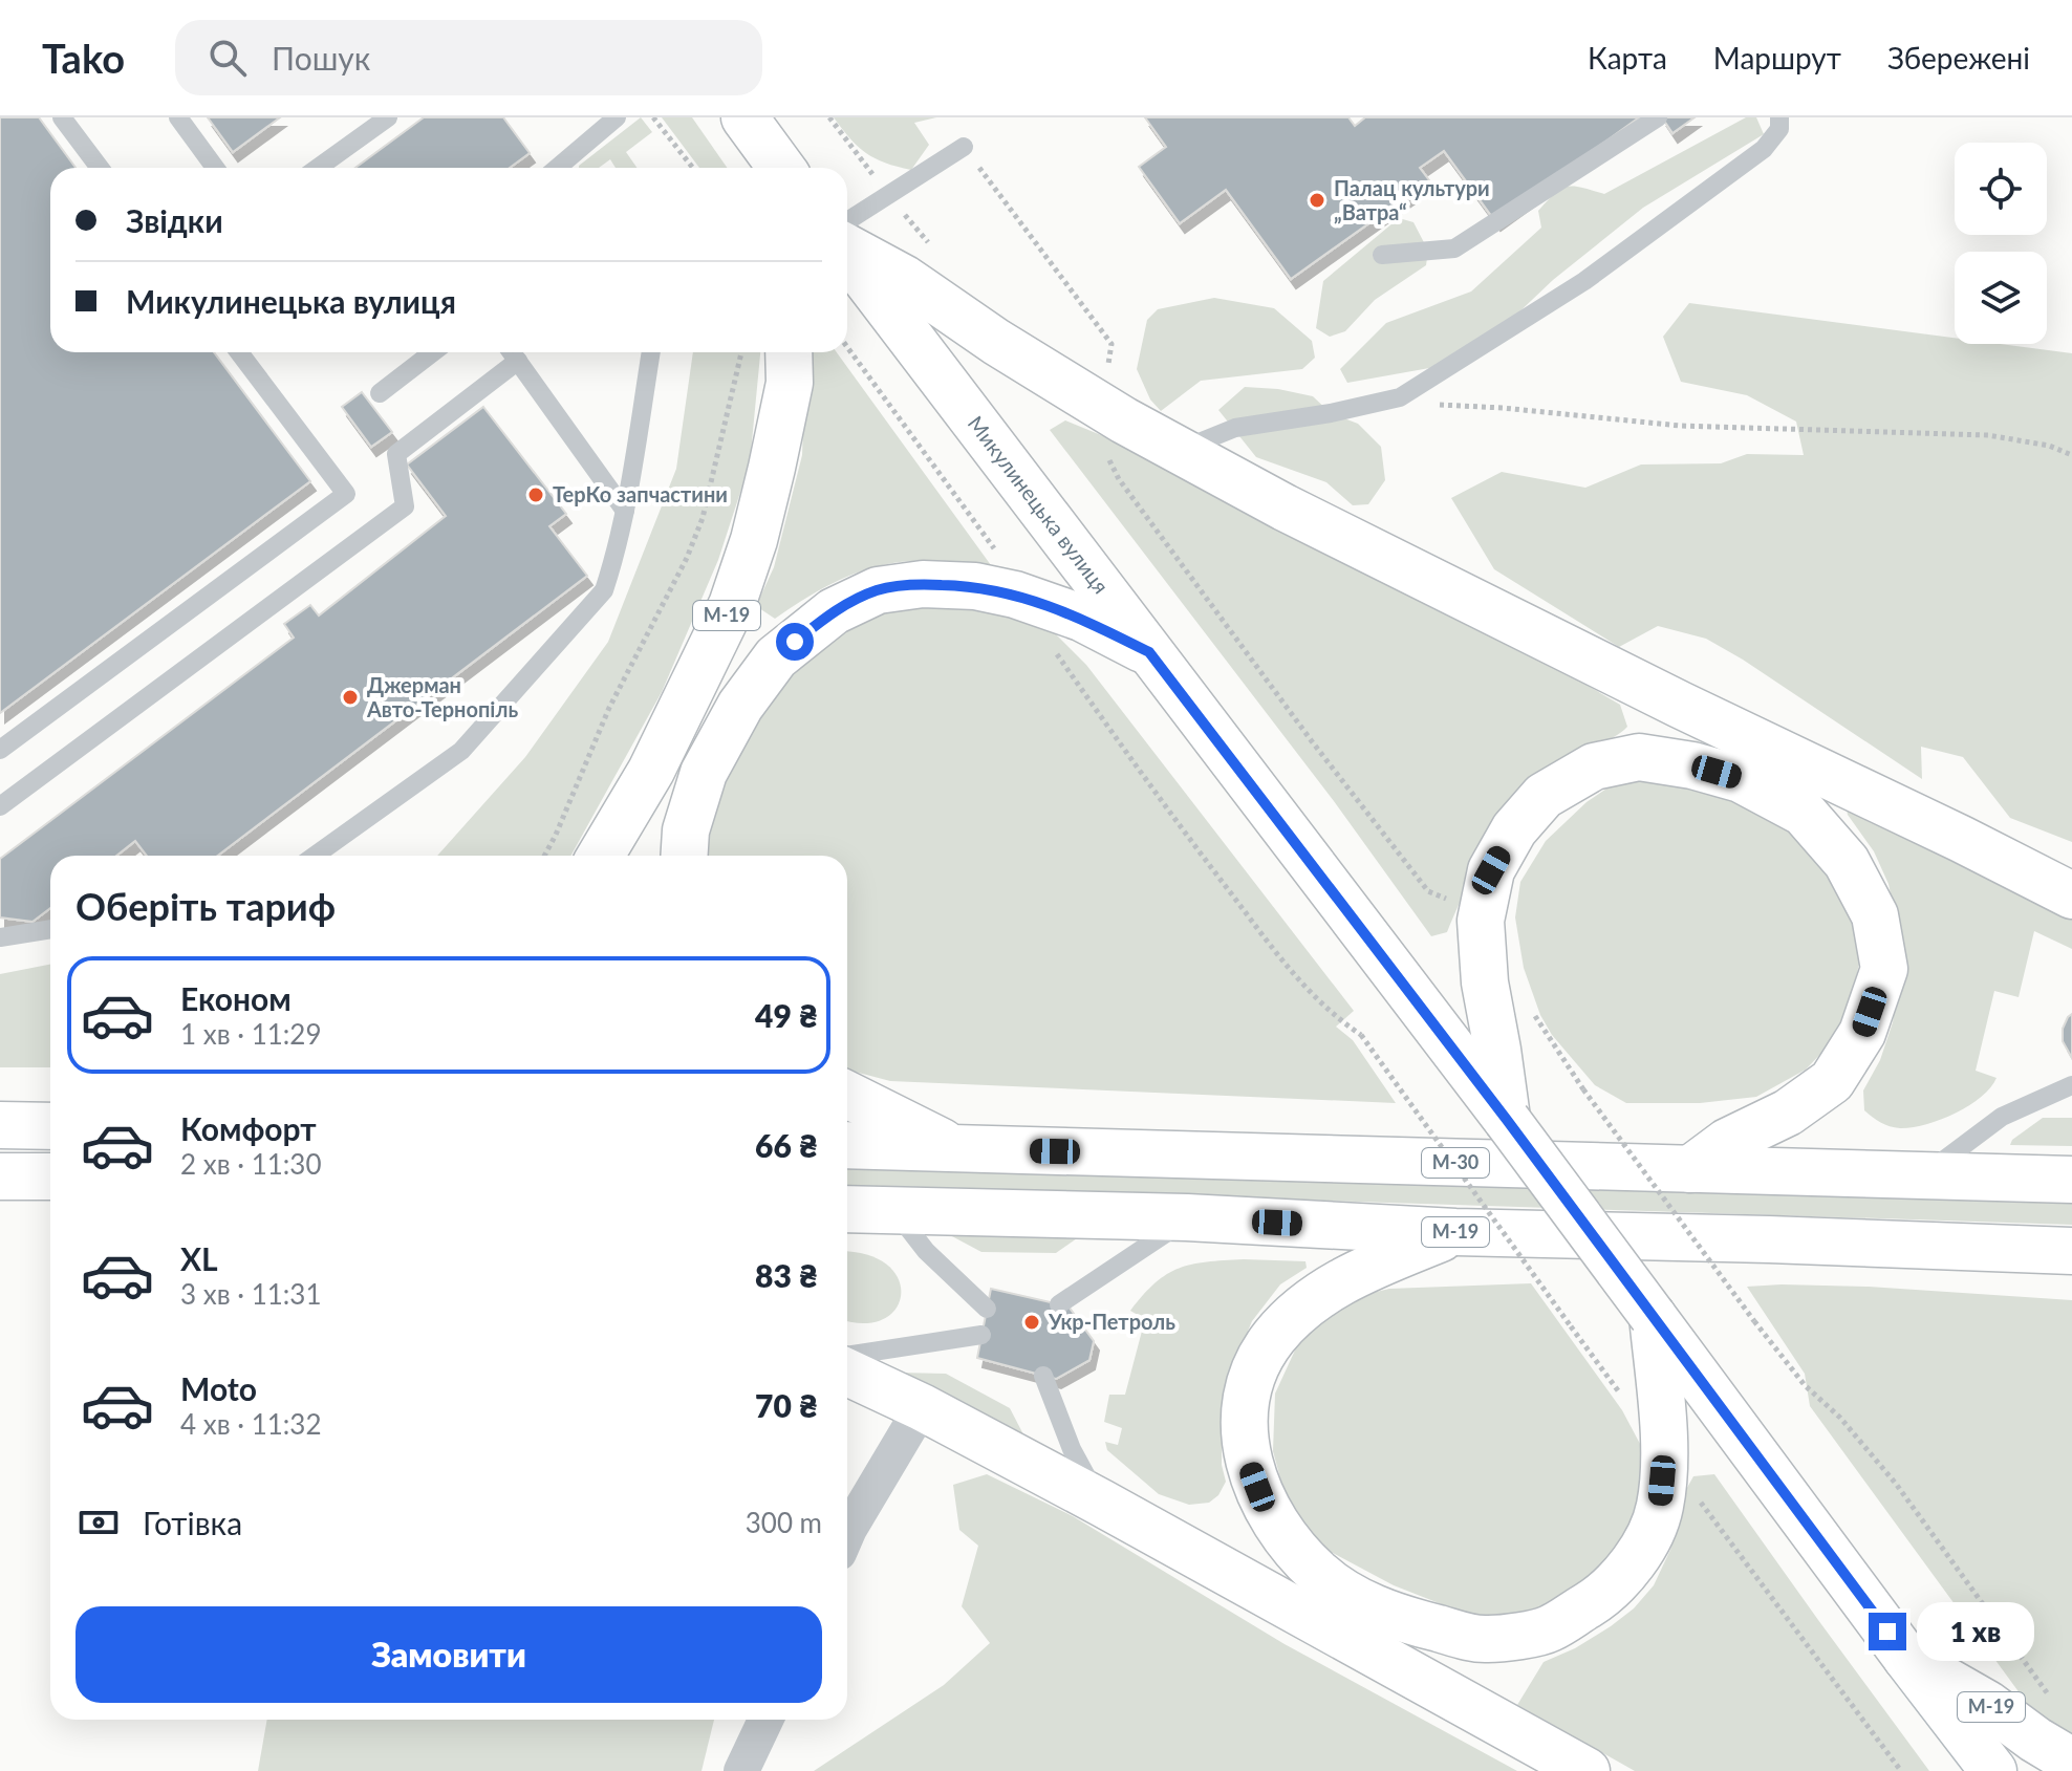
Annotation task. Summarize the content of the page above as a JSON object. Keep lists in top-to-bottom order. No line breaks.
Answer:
{"streets":{"main road":["Микулинецька вулиця","М-19","М-30"]},"crossings":[["Микулинецька вулиця","М-19"]],"places":["Палац культури „Ватра“","ТерКо запчастини","Джерман Авто-Тернопіль","Укр-Петроль"],"page":{"header":"Tako","search":"Пошук","nav":["Карта","Маршрут","Збережені"],"banner":["Звідки","Микулинецька вулиця"],"heading":"Оберіть тариф","list":[{"name":"Економ","note":"1 хв · 11:29","value":"49 ₴"},{"name":"Комфорт","note":"2 хв · 11:30","value":"66 ₴"},{"name":"XL","note":"3 хв · 11:31","value":"83 ₴"},{"name":"Moto","note":"4 хв · 11:32","value":"70 ₴"}],"pay":["Готівка","300 m"],"buttons":"Замовити","bubble":"1 хв"}}
